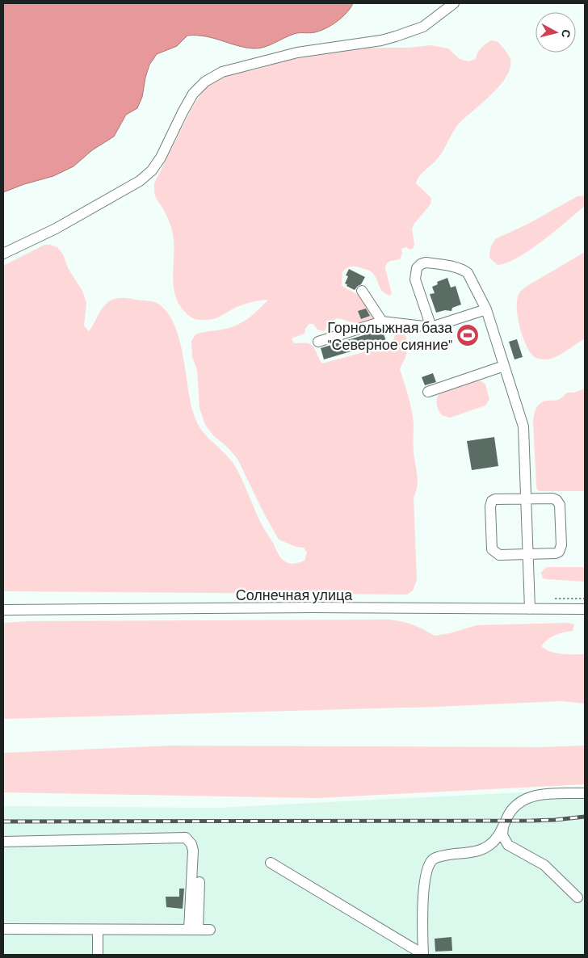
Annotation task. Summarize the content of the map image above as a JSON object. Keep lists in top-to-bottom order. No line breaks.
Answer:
{"streets":{"street":["Солнечная улица"]},"places":{"sports":["Горнолыжная база \"Северное сияние\""]},"north":"right"}
